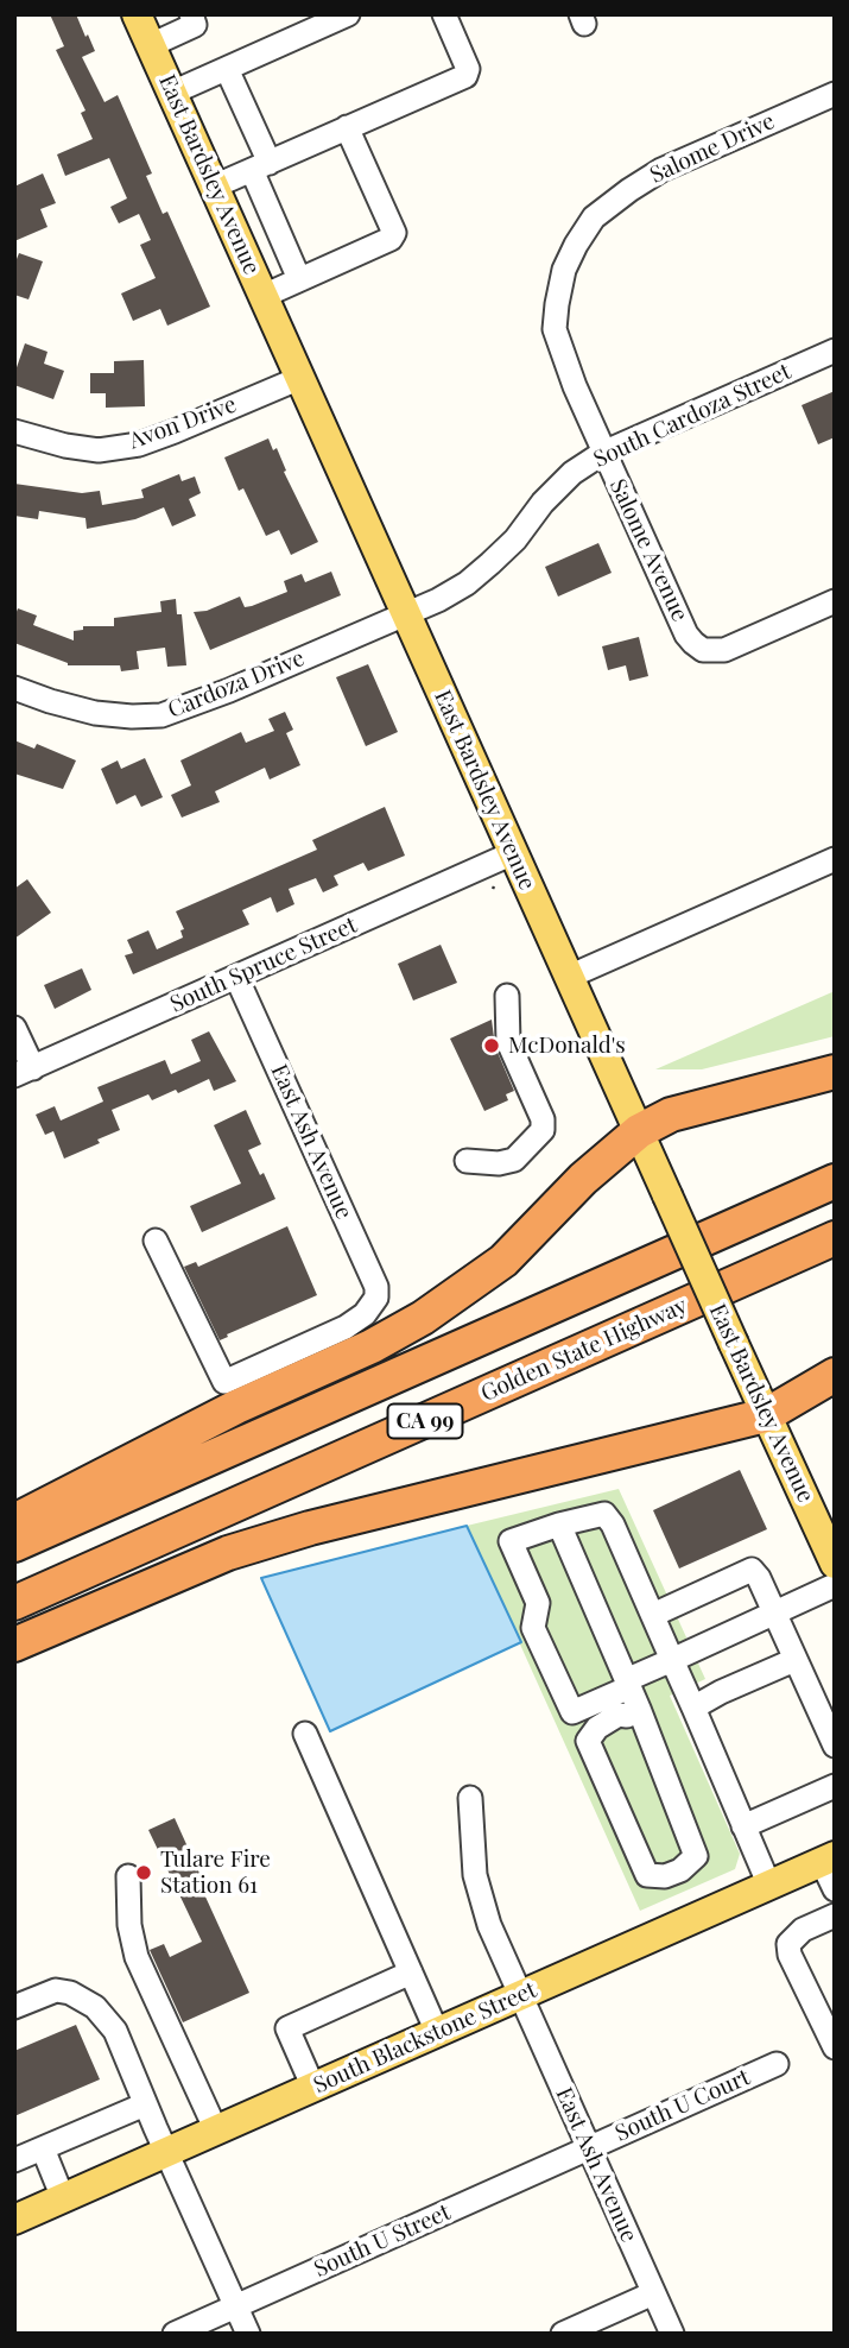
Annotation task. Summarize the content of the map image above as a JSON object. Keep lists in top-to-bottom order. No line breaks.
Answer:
{"streets":{"highway":["Golden State Highway","CA 99"],"main road":["East Bardsley Avenue","South Blackstone Street"],"street":["Salome Drive","South Cardoza Street","Avon Drive","Salome Avenue","Cardoza Drive","South Spruce Street","East Ash Avenue","South U Court","South U Street"]},"crossings":[["Salome Drive","Salome Avenue"],["East Bardsley Avenue","South Cardoza Street"],["East Bardsley Avenue","Avon Drive"],["East Bardsley Avenue","Cardoza Drive"],["East Bardsley Avenue","South Spruce Street"],["South Cardoza Street","Salome Avenue"],["South Cardoza Street","Cardoza Drive"],["South Spruce Street","East Ash Avenue"],["East Ash Avenue","South Blackstone Street"],["East Ash Avenue","South U Court"],["East Ash Avenue","South U Street"],["South U Court","South U Street"]],"places":["McDonald's","Tulare Fire Station 61"]}
